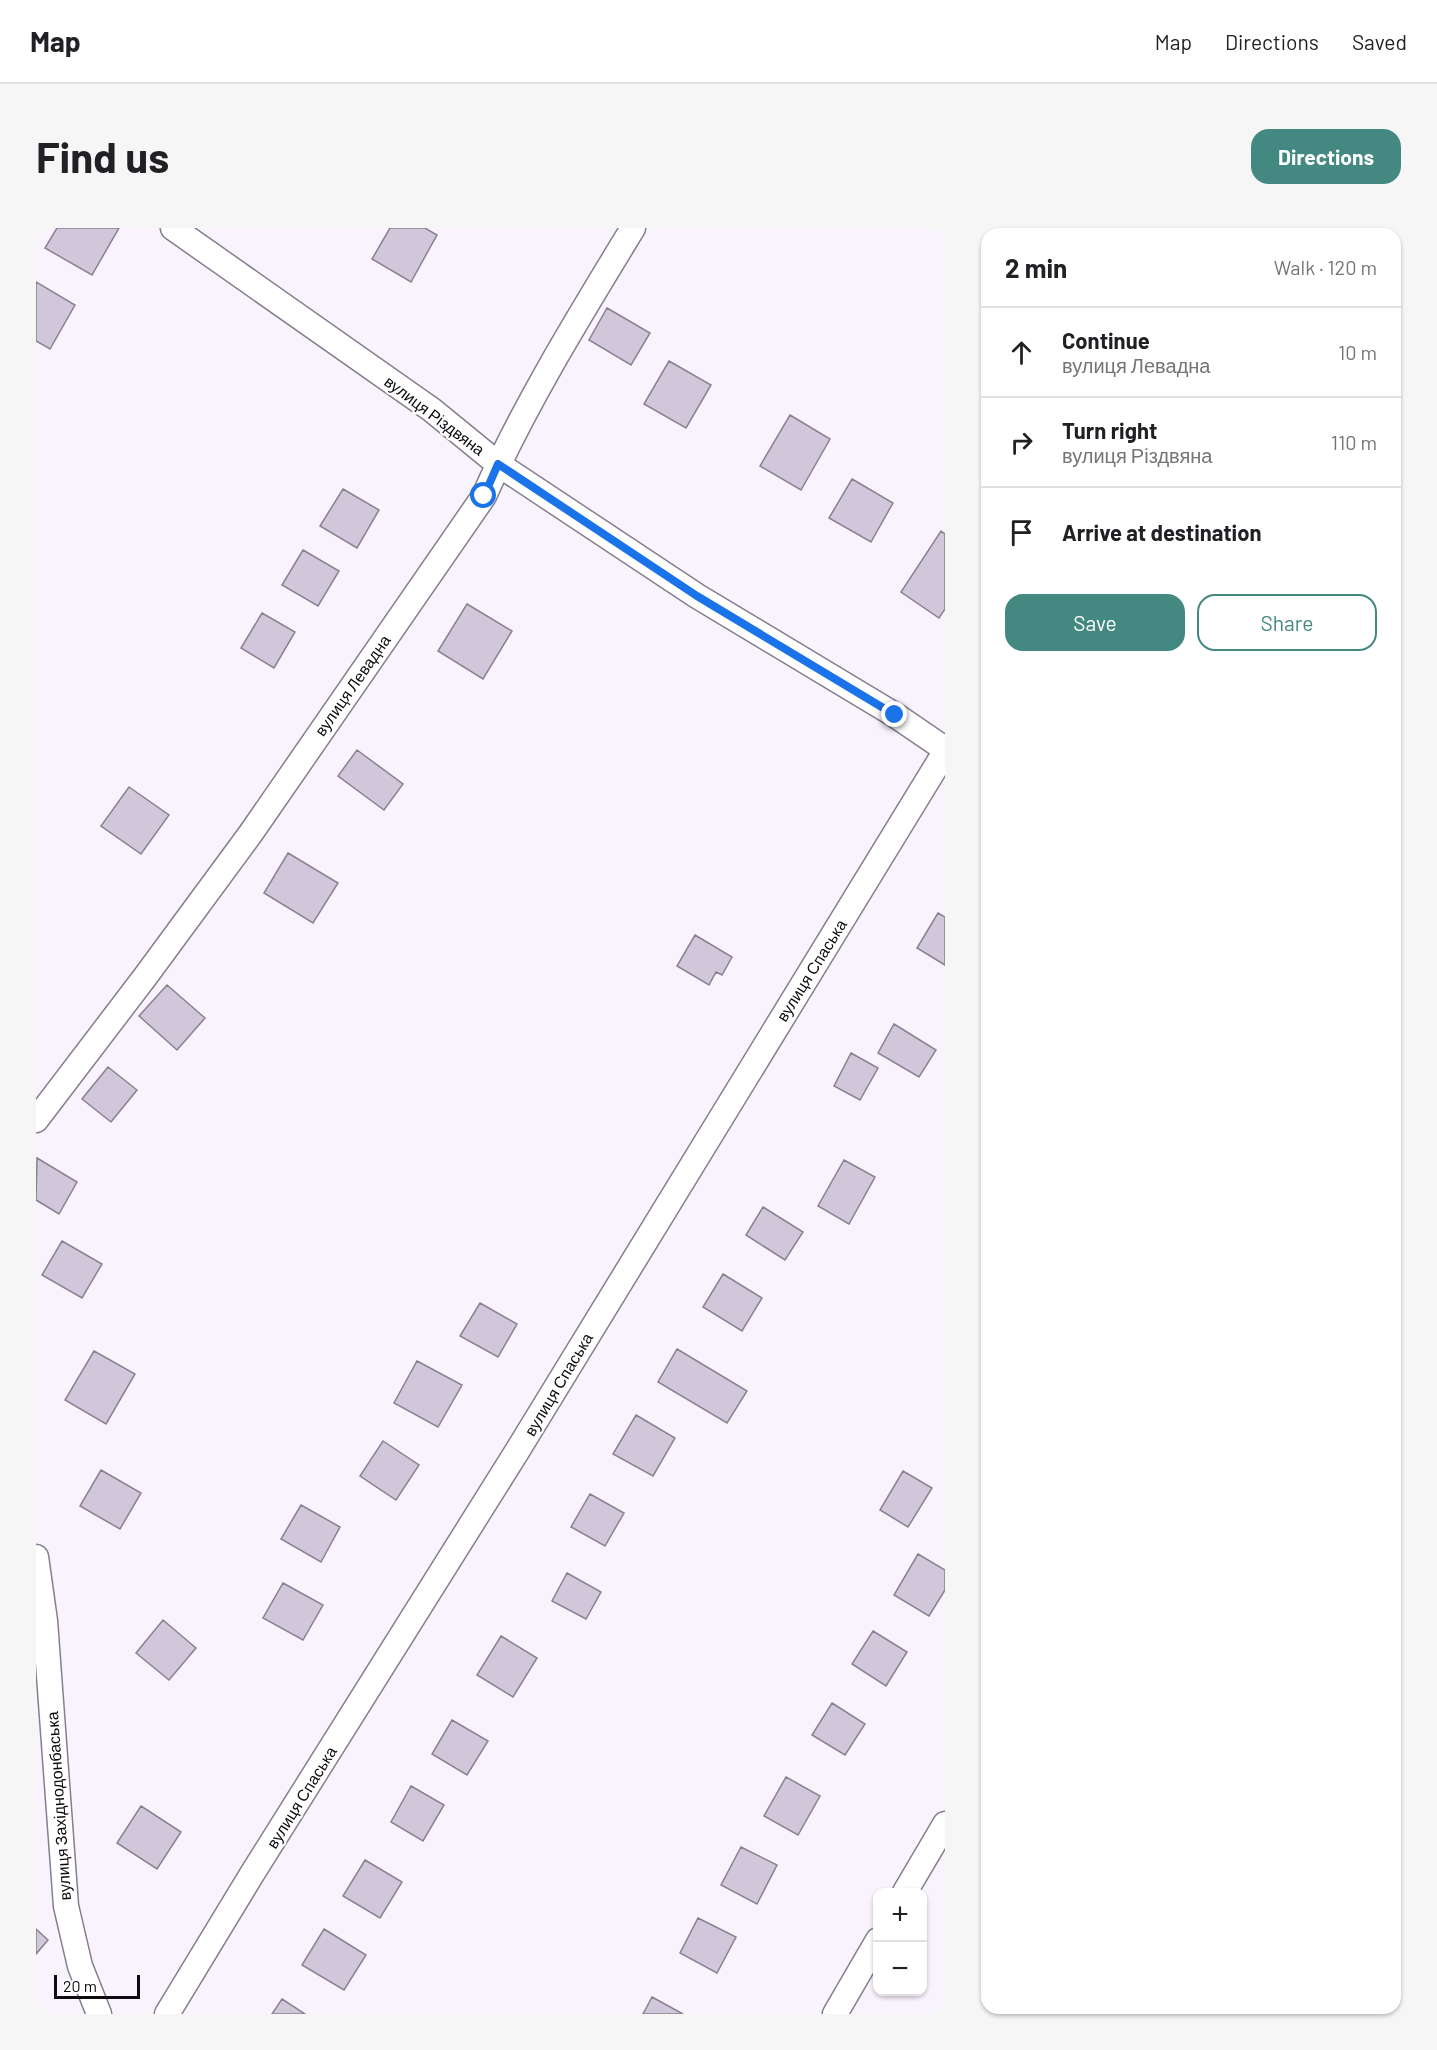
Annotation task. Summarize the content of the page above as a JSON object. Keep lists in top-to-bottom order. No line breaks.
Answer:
{"streets":{"street":["вулиця Різдвяна","вулиця Левадна","вулиця Спаська","вулиця Західнодонбаська"]},"crossings":[["вулиця Різдвяна","вулиця Левадна"],["вулиця Різдвяна","вулиця Спаська"]],"scale_bar":"20 m","page":{"header":"Map","nav":["Map","Directions","Saved"],"buttons":["Directions",["Save","Share"]],"title":"Find us","heading":["2 min","Walk · 120 m"],"list":[["Continue","вулиця Левадна","10 m"],["Turn right","вулиця Різдвяна","110 m"],"Arrive at destination"],"map_buttons":["+","−"],"scale":"20 m"}}
